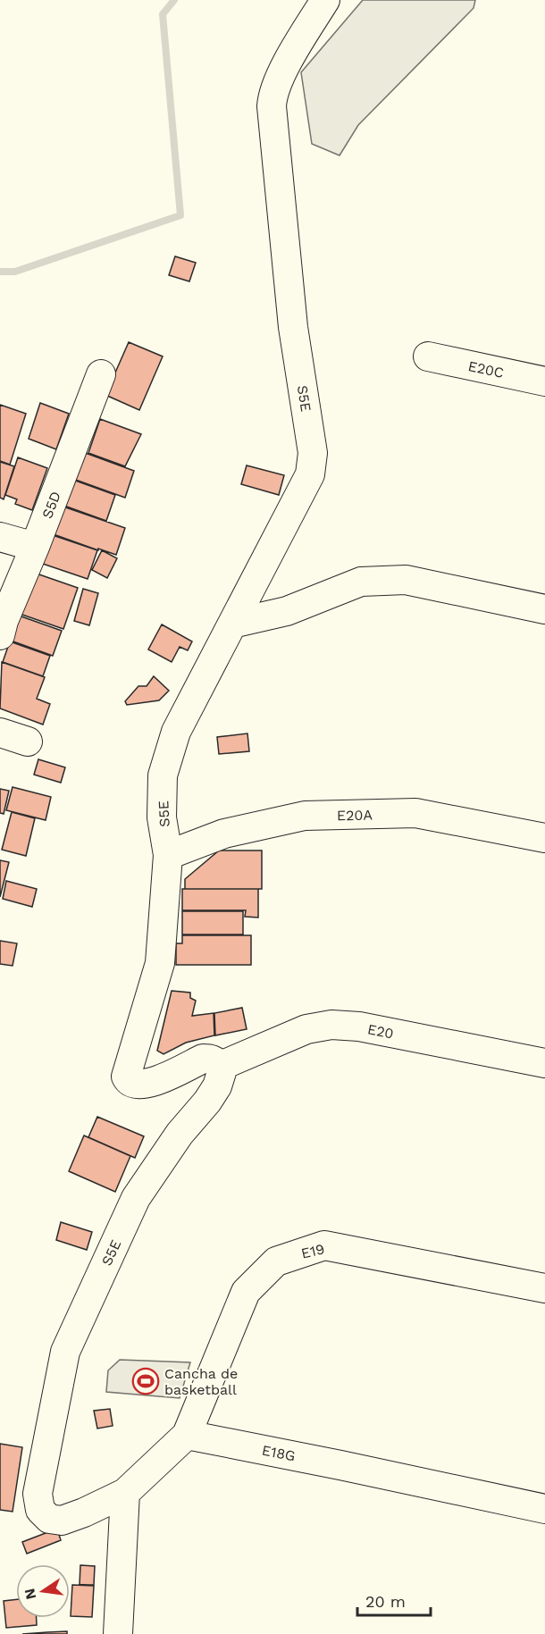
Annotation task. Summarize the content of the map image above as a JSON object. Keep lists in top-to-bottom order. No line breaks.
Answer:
{"streets":{"street":["E20C","S5E","S5D","E20A","E20","E19","E18G"]},"crossings":[["S5E","E20A"],["S5E","E20"],["E19","E18G"]],"places":{"sports":["Cancha de basketball"]},"scale_bar":"20 m","north":"left"}
